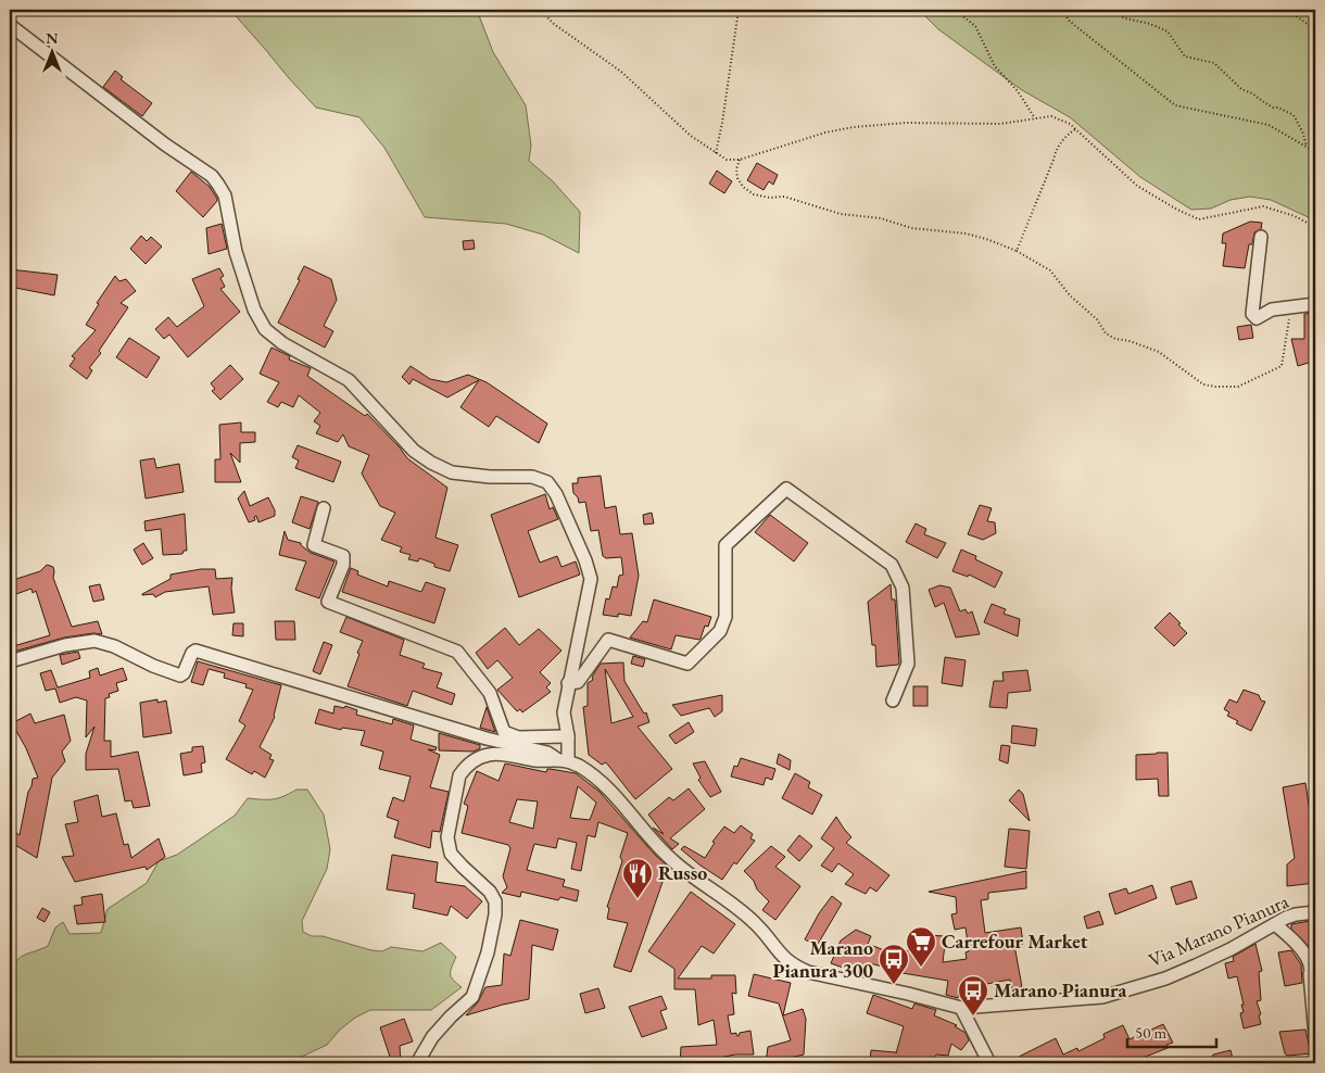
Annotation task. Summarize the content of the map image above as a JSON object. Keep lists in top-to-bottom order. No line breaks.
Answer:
{"streets":{"street":["Via Marano Pianura"]},"places":{"restaurant":["Russo"],"supermarket":["Carrefour Market"],"bus stop":["Marano Pianura 300","Marano Pianura"]},"scale_bar":"50 m","north":"top"}
